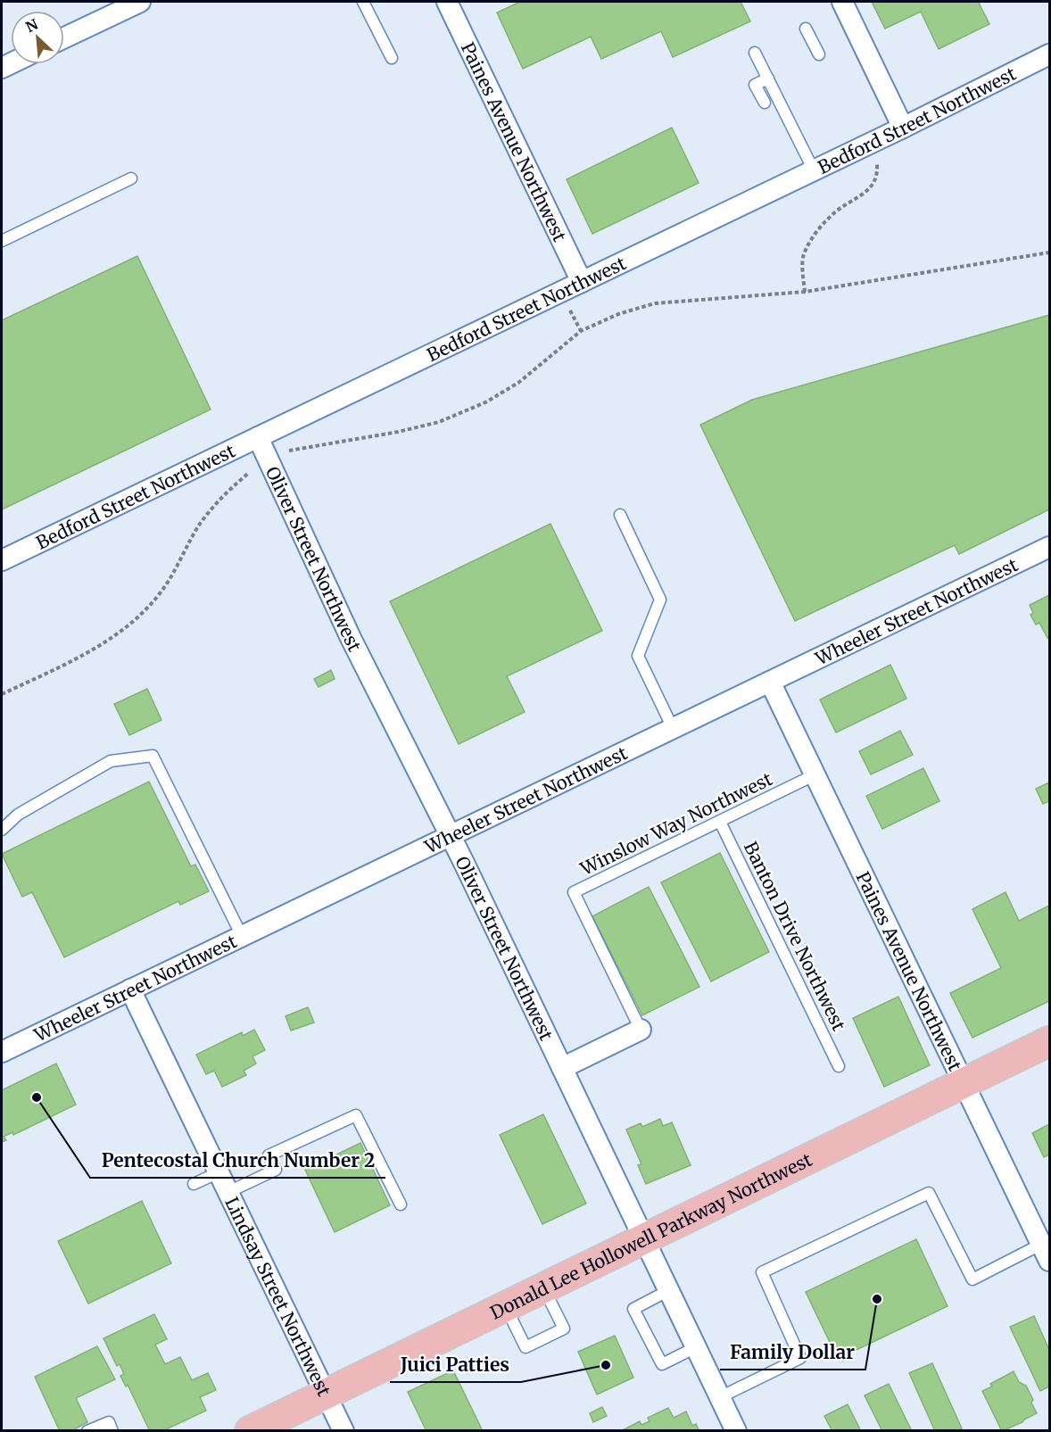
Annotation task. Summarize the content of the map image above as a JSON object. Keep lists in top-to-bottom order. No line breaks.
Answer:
{"streets":{"main road":["Donald Lee Hollowell Parkway Northwest"],"street":["Bedford Street Northwest","Paines Avenue Northwest","Oliver Street Northwest","Wheeler Street Northwest","Lindsay Street Northwest"],"lane":["Winslow Way Northwest","Banton Drive Northwest"]},"crossings":[["Bedford Street Northwest","Paines Avenue Northwest"],["Bedford Street Northwest","Oliver Street Northwest"],["Paines Avenue Northwest","Wheeler Street Northwest"],["Paines Avenue Northwest","Winslow Way Northwest"],["Paines Avenue Northwest","Donald Lee Hollowell Parkway Northwest"],["Oliver Street Northwest","Wheeler Street Northwest"],["Oliver Street Northwest","Donald Lee Hollowell Parkway Northwest"],["Wheeler Street Northwest","Lindsay Street Northwest"],["Winslow Way Northwest","Banton Drive Northwest"],["Donald Lee Hollowell Parkway Northwest","Lindsay Street Northwest"]],"places":["Pentecostal Church Number 2","Family Dollar","Juici Patties"],"north":"top left"}
